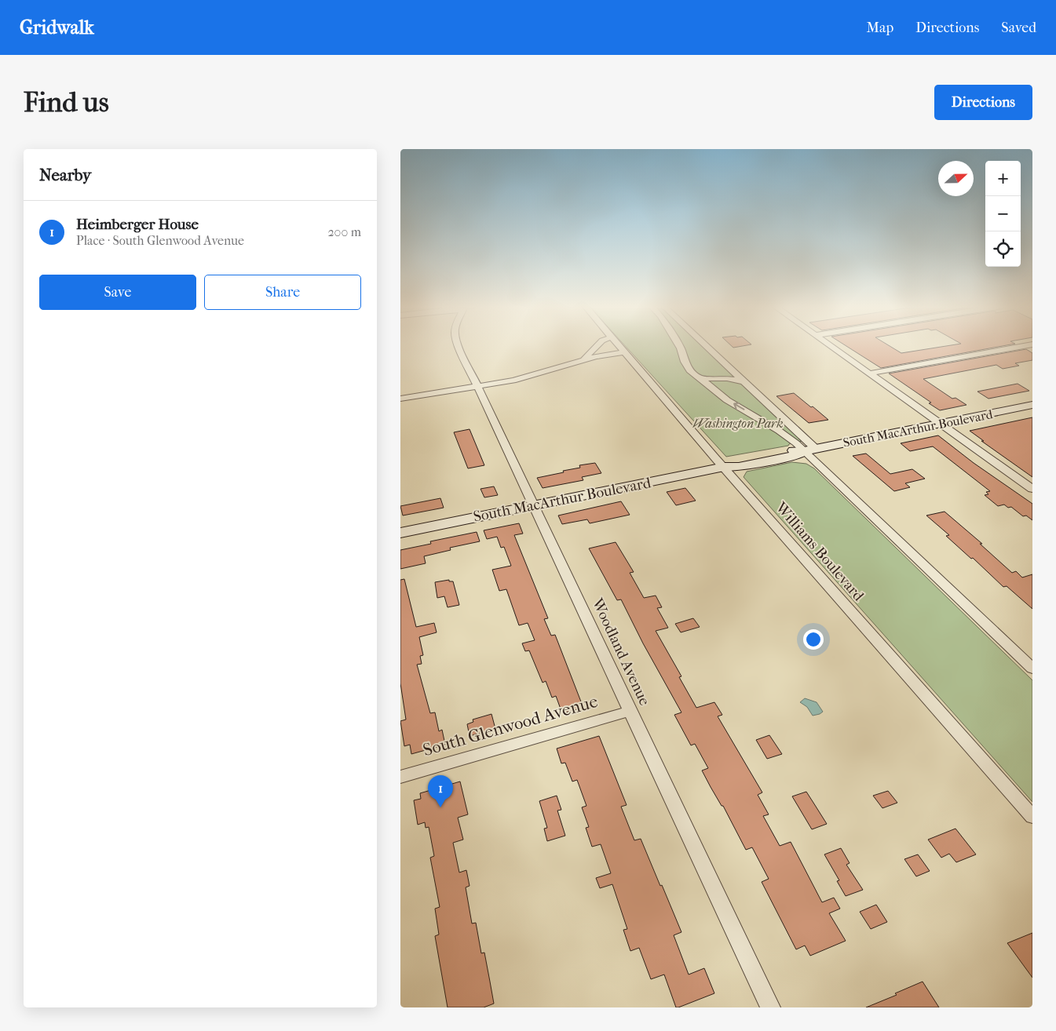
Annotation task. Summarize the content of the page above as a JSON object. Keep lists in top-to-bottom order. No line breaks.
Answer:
{"streets":{"main road":["South MacArthur Boulevard"],"street":["Williams Boulevard","Woodland Avenue","South Glenwood Avenue"]},"crossings":[["South MacArthur Boulevard","Williams Boulevard"],["South MacArthur Boulevard","Woodland Avenue"],["Woodland Avenue","South Glenwood Avenue"]],"parks":["Washington Park"],"north":"right","page":{"header":"Gridwalk","nav":["Map","Directions","Saved"],"buttons":["Directions",["Save","Share"]],"title":"Find us","heading":"Nearby","map_buttons":["+","−"],"list":[{"mark":"1","name":"Heimberger House","note":"Place · South Glenwood Avenue","value":"200 m"}],"pins":"1"}}
